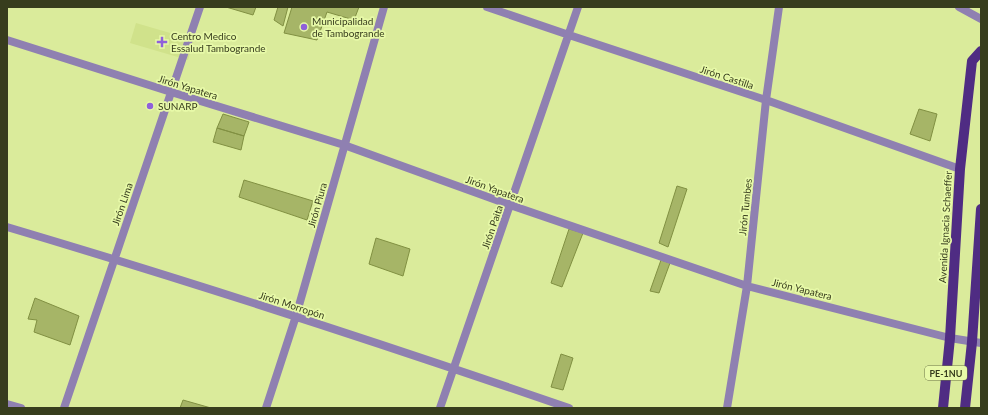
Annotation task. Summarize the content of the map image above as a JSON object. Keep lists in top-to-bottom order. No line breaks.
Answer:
{"streets":{"main road":["Avenida Ignacia Schaeffer","PE-1NU"],"street":["Jirón Castilla","Jirón Yapatera","Jirón Lima","Jirón Piura","Jirón Tumbes","Jirón Paita","Jirón Morropón"]},"crossings":[["Jirón Castilla","Jirón Tumbes"],["Jirón Castilla","Jirón Paita"],["Jirón Castilla","Avenida Ignacia Schaeffer"],["Jirón Yapatera","Jirón Lima"],["Jirón Yapatera","Jirón Piura"],["Jirón Yapatera","Jirón Tumbes"],["Jirón Yapatera","Jirón Paita"],["Jirón Yapatera","Avenida Ignacia Schaeffer"],["Jirón Yapatera","PE-1NU"],["Jirón Lima","Jirón Morropón"],["Jirón Piura","Jirón Morropón"],["Jirón Paita","Jirón Morropón"]],"places":{"other":["Municipalidad de Tambogrande","SUNARP"],"health":["Centro Medico Essalud Tambogrande"]}}
